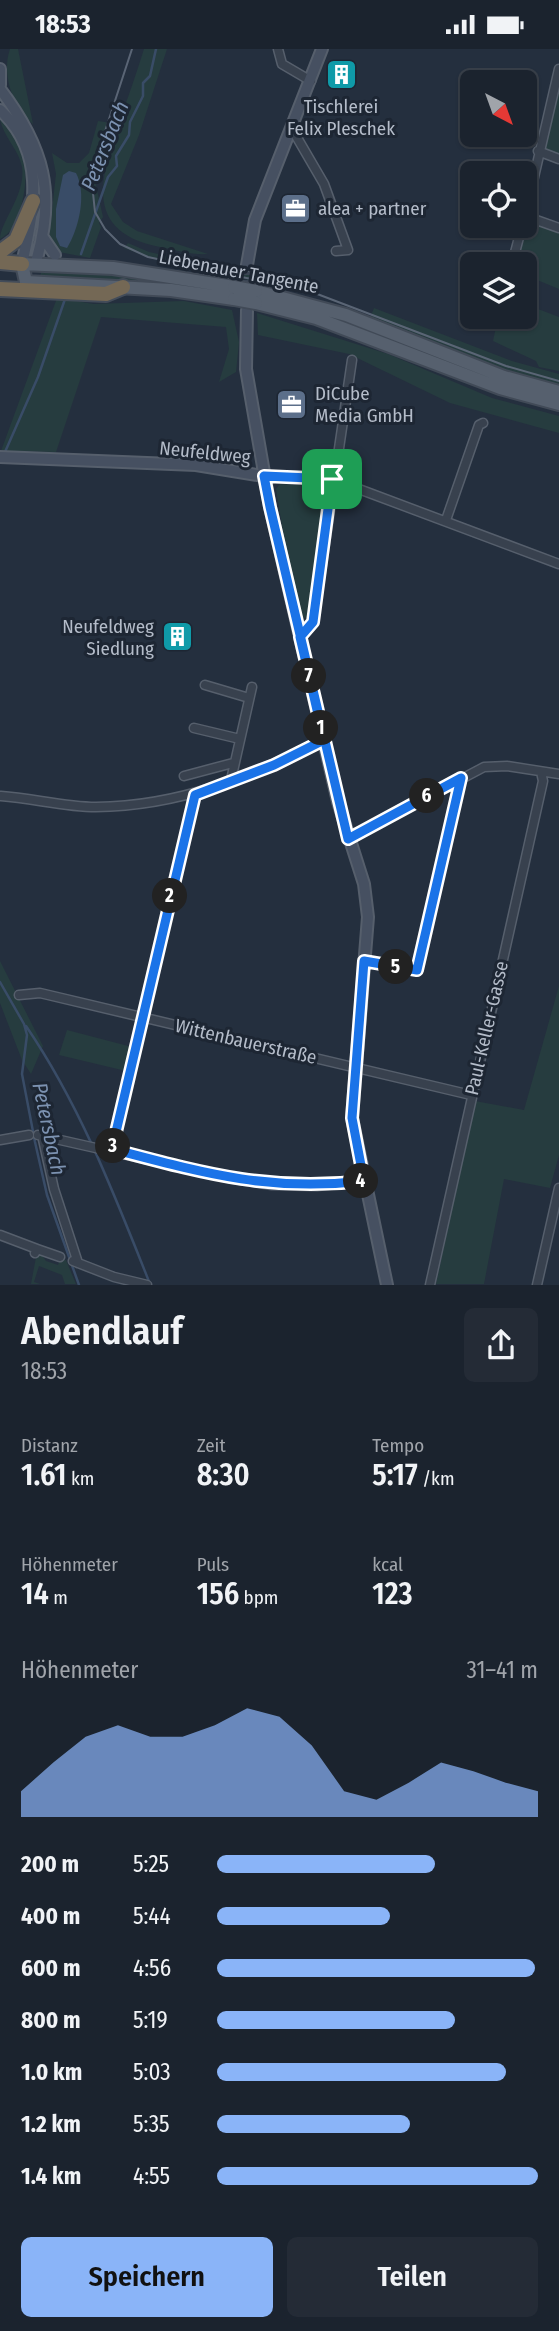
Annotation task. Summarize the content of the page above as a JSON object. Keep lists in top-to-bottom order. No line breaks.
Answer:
{"streets":{"main road":["Liebenauer Tangente","Neufeldweg"],"street":["Paul-Keller-Gasse","Wittenbauerstraße"]},"crossings":[["Paul-Keller-Gasse","Wittenbauerstraße"]],"water":["Petersbach"],"places":{"building":["Tischlerei Felix Pleschek","Neufeldweg Siedlung"],"office":["alea + partner","DiCube Media GmbH"]},"north":"bottom right","page":{"status":"18:53","pins":["7","1","6","2","5","3","4"],"heading":["Abendlauf","18:53"],"stats":[["Distanz","1.61 km"],["Zeit","8:30"],["Tempo","5:17 /km"],["Höhenmeter","14 m"],["Puls","156 bpm"],["kcal","123"]],"chart":["Höhenmeter","31–41 m"],"list":[{"name":"200 m","note":"5:25"},{"name":"400 m","note":"5:44"},{"name":"600 m","note":"4:56"},{"name":"800 m","note":"5:19"},{"name":"1.0 km","note":"5:03"},{"name":"1.2 km","note":"5:35"},{"name":"1.4 km","note":"4:55"}],"buttons":["Speichern","Teilen"]}}
